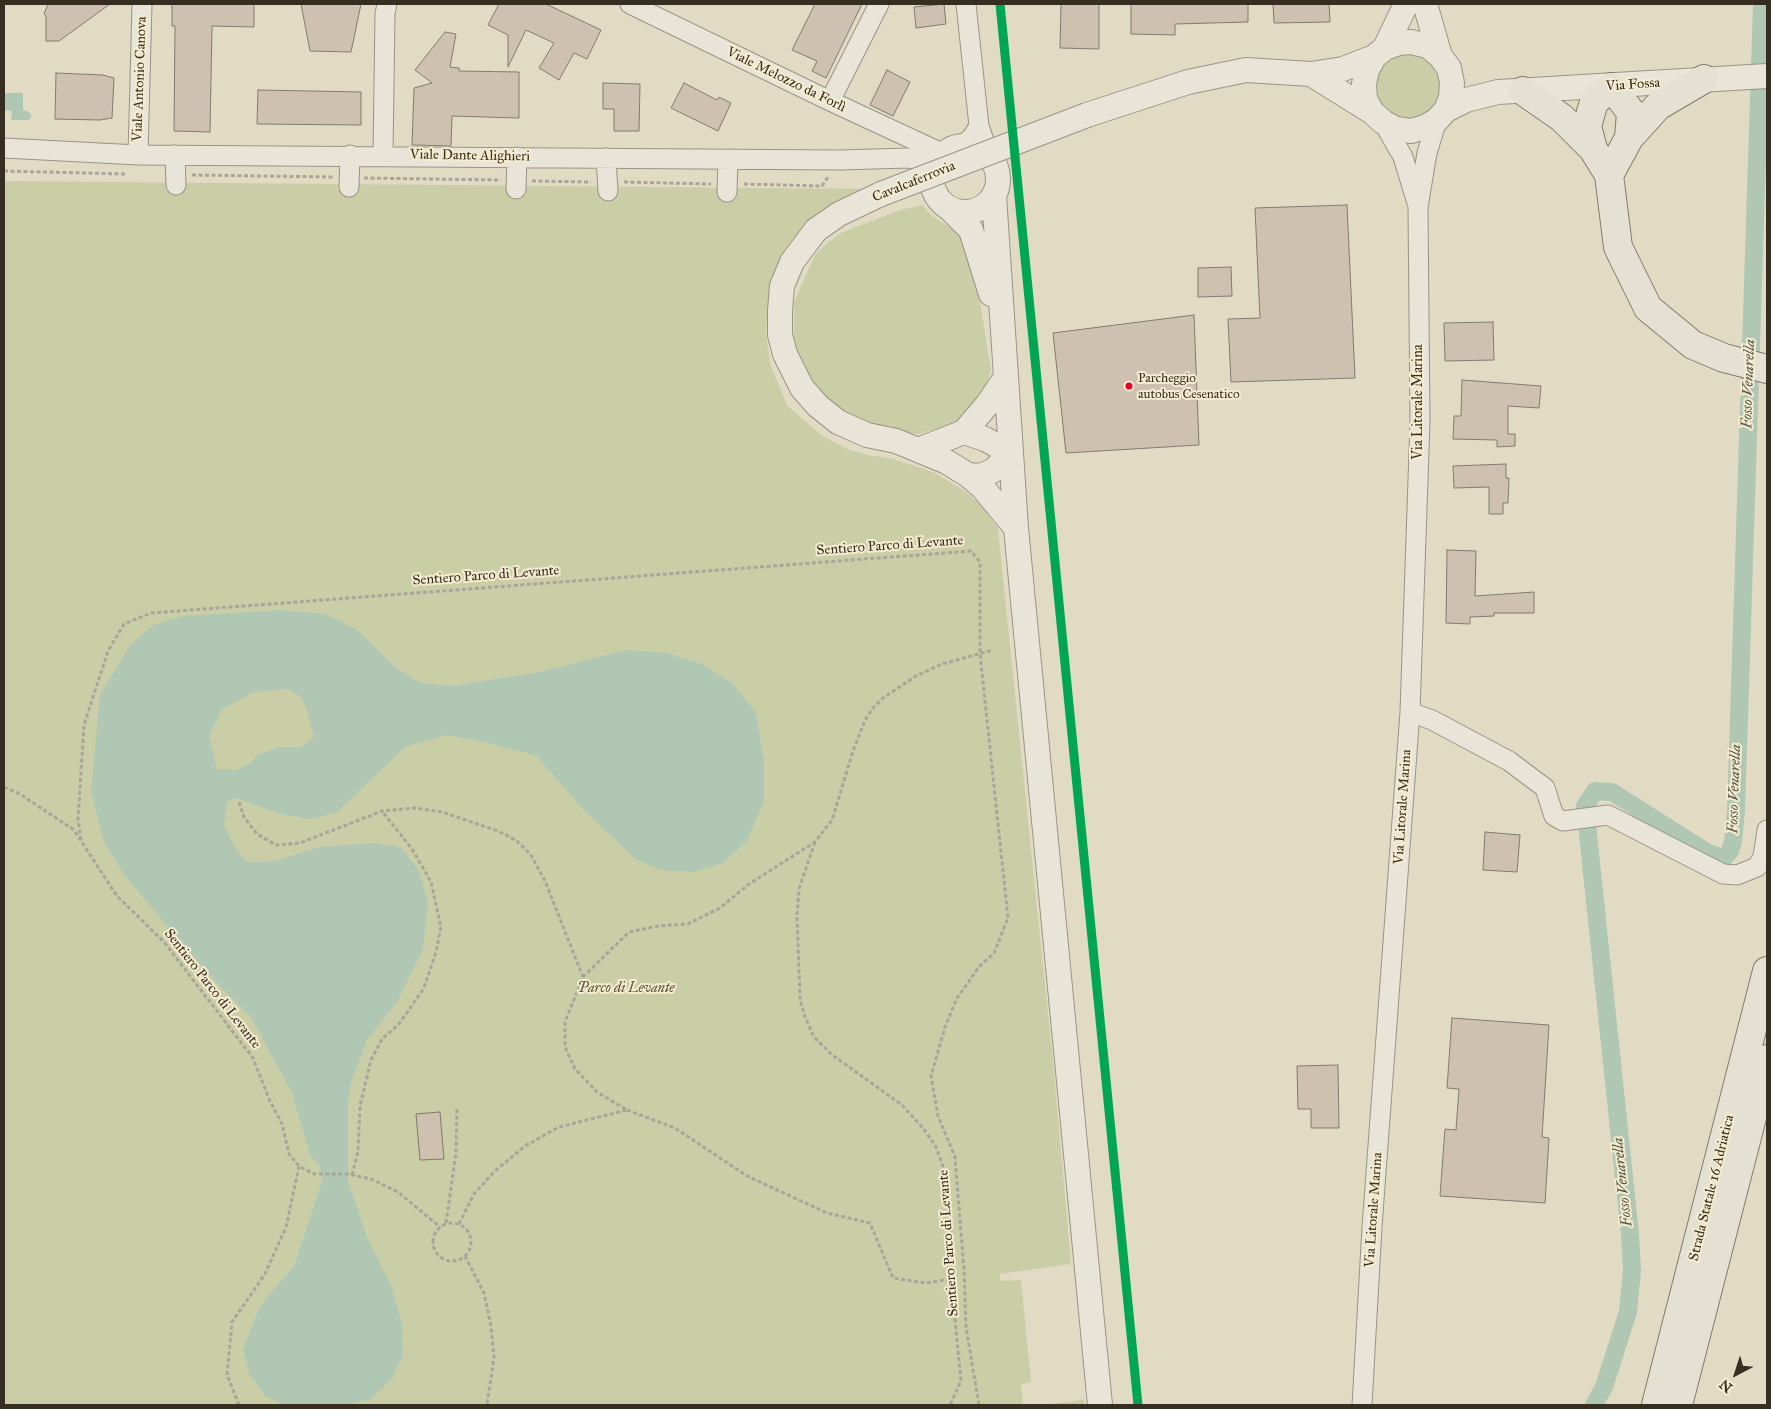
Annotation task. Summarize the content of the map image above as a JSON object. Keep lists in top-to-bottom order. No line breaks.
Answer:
{"streets":{"highway":["Strada Statale 16 Adriatica"],"street":["Viale Antonio Canova","Viale Melozzo da Forlì","Via Fossa","Viale Dante Alighieri","Cavalcaferrovia","Via Litorale Marina"],"path":["Sentiero Parco di Levante"]},"crossings":[["Viale Antonio Canova","Viale Dante Alighieri"],["Viale Melozzo da Forlì","Viale Dante Alighieri"],["Via Fossa","Cavalcaferrovia"],["Via Fossa","Via Litorale Marina"],["Cavalcaferrovia","Via Litorale Marina"]],"water":["Fosso Venarella"],"parks":["Parco di Levante"],"places":["Parcheggio autobus Cesenatico"],"north":"bottom left"}
